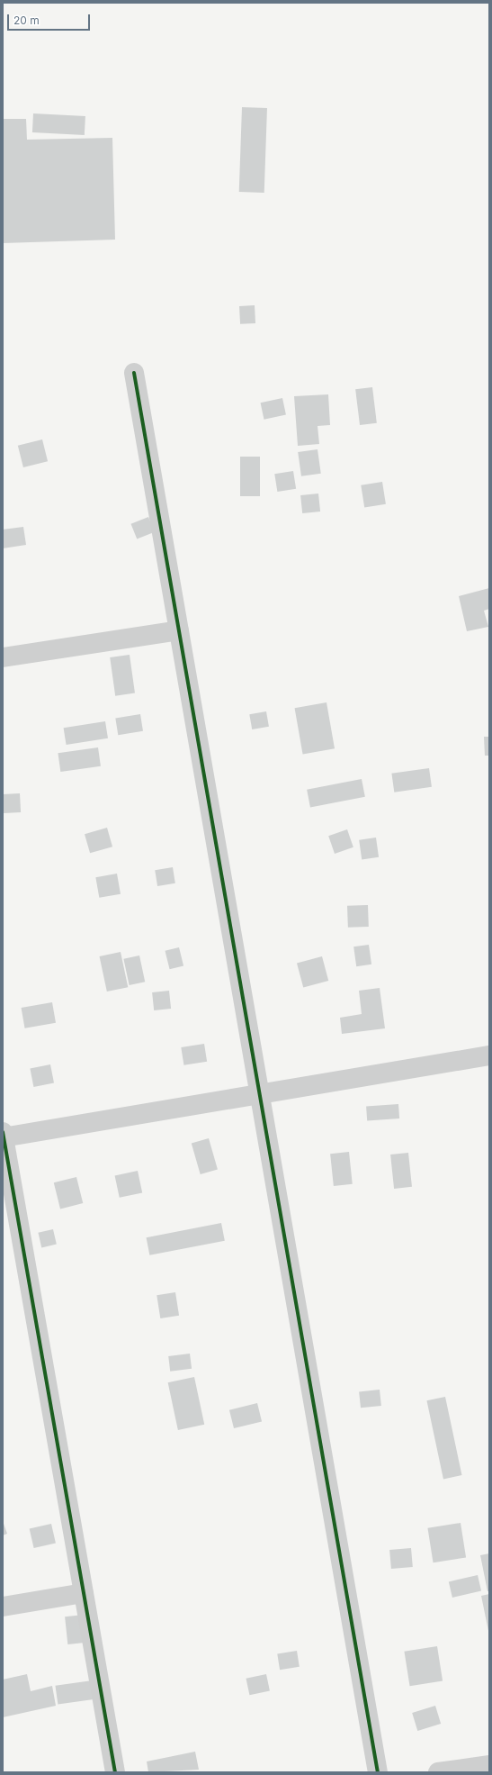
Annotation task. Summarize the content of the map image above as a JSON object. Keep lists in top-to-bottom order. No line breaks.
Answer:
{"scale_bar":"20 m"}
